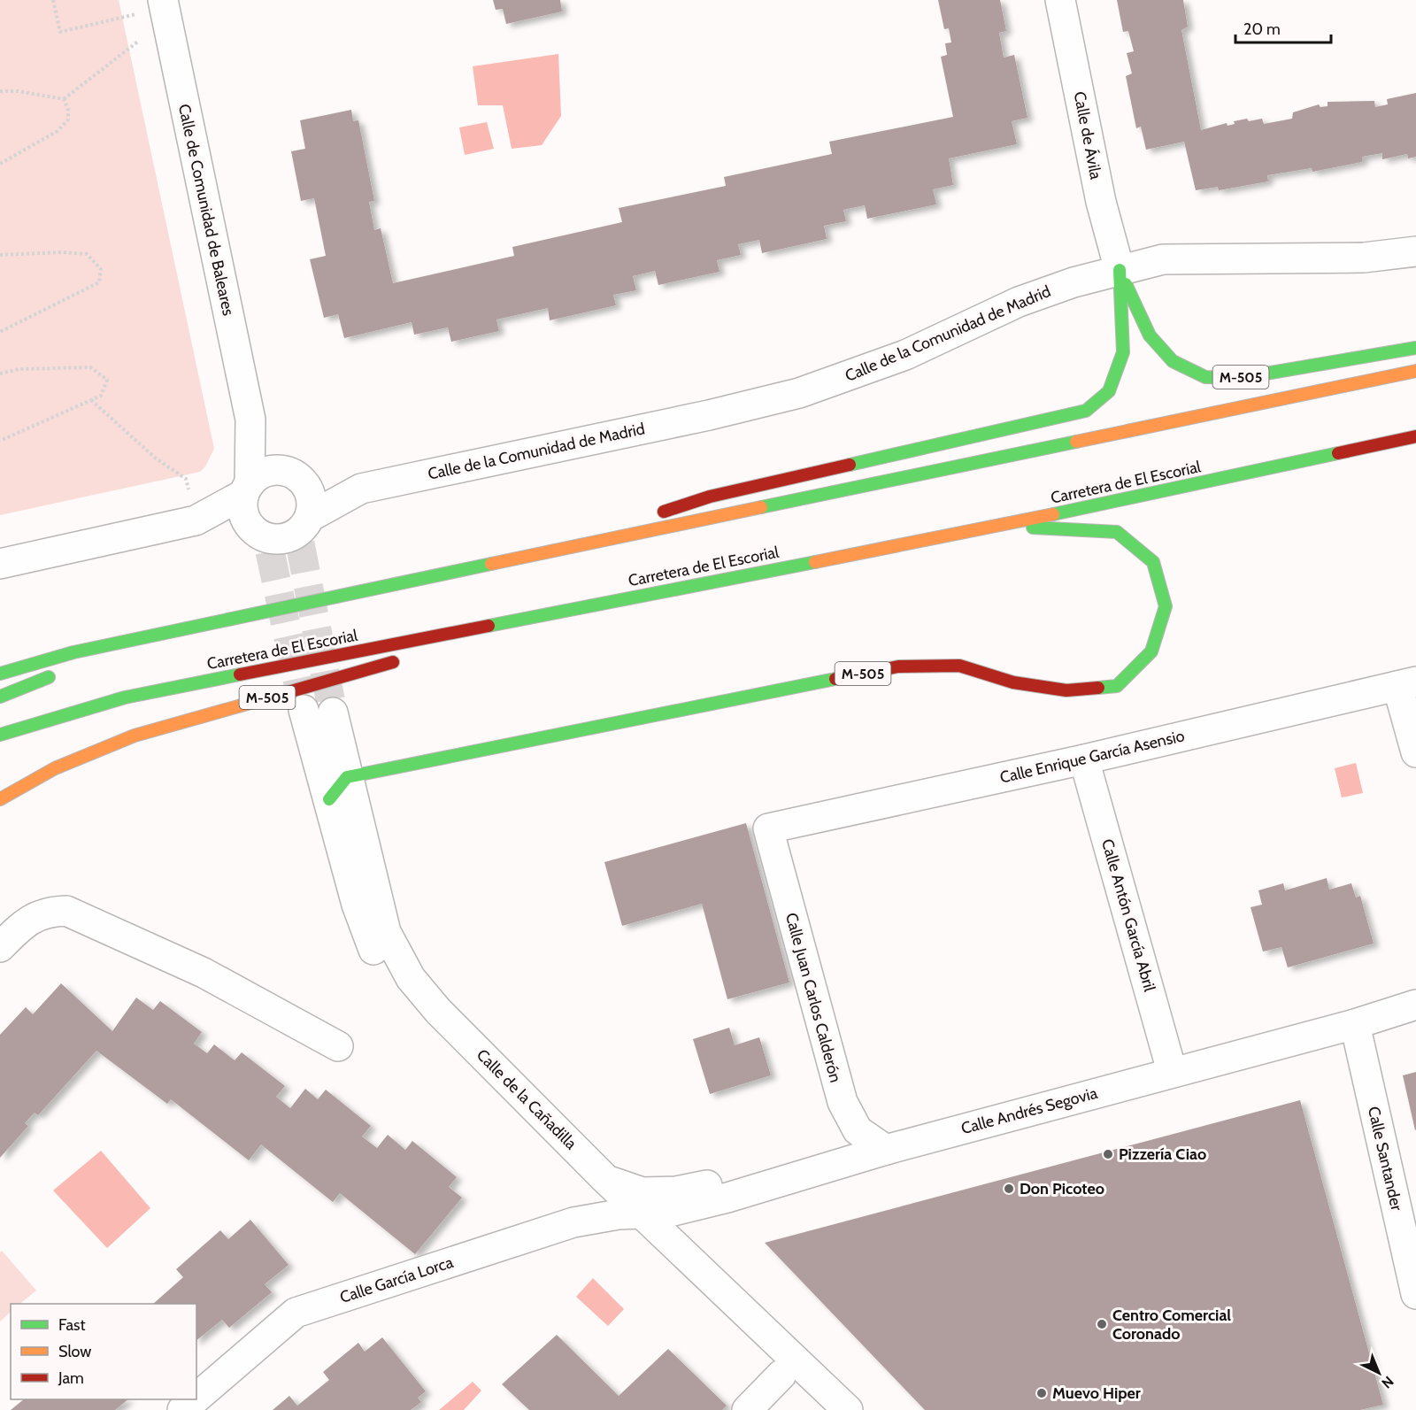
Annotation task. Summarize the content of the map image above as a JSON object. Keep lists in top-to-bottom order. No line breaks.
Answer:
{"streets":{"highway":["M-505","Carretera de El Escorial"],"street":["Calle de Ávila","Calle de Comunidad de Baleares","Calle de la Comunidad de Madrid","Calle Enrique García Asensio","Calle Antón García Abril","Calle Juan Carlos Calderón","Calle de la Cañadilla","Calle Andrés Segovia","Calle Santander","Calle García Lorca"]},"crossings":[["Calle de Ávila","Calle de la Comunidad de Madrid"],["Calle de Ávila","M-505"],["Calle de Comunidad de Baleares","Calle de la Comunidad de Madrid"],["Calle de la Comunidad de Madrid","M-505"],["M-505","Carretera de El Escorial"],["M-505","Calle de la Cañadilla"],["Calle Enrique García Asensio","Calle Antón García Abril"],["Calle Enrique García Asensio","Calle Juan Carlos Calderón"],["Calle Antón García Abril","Calle Andrés Segovia"],["Calle Juan Carlos Calderón","Calle Andrés Segovia"],["Calle de la Cañadilla","Calle Andrés Segovia"],["Calle de la Cañadilla","Calle García Lorca"],["Calle Andrés Segovia","Calle Santander"],["Calle Andrés Segovia","Calle García Lorca"]],"places":["Pizzería Ciao","Don Picoteo","Centro Comercial Coronado","Muevo Hiper"],"legend":["Fast","Slow","Jam"],"scale_bar":"20 m","north":"bottom right"}
